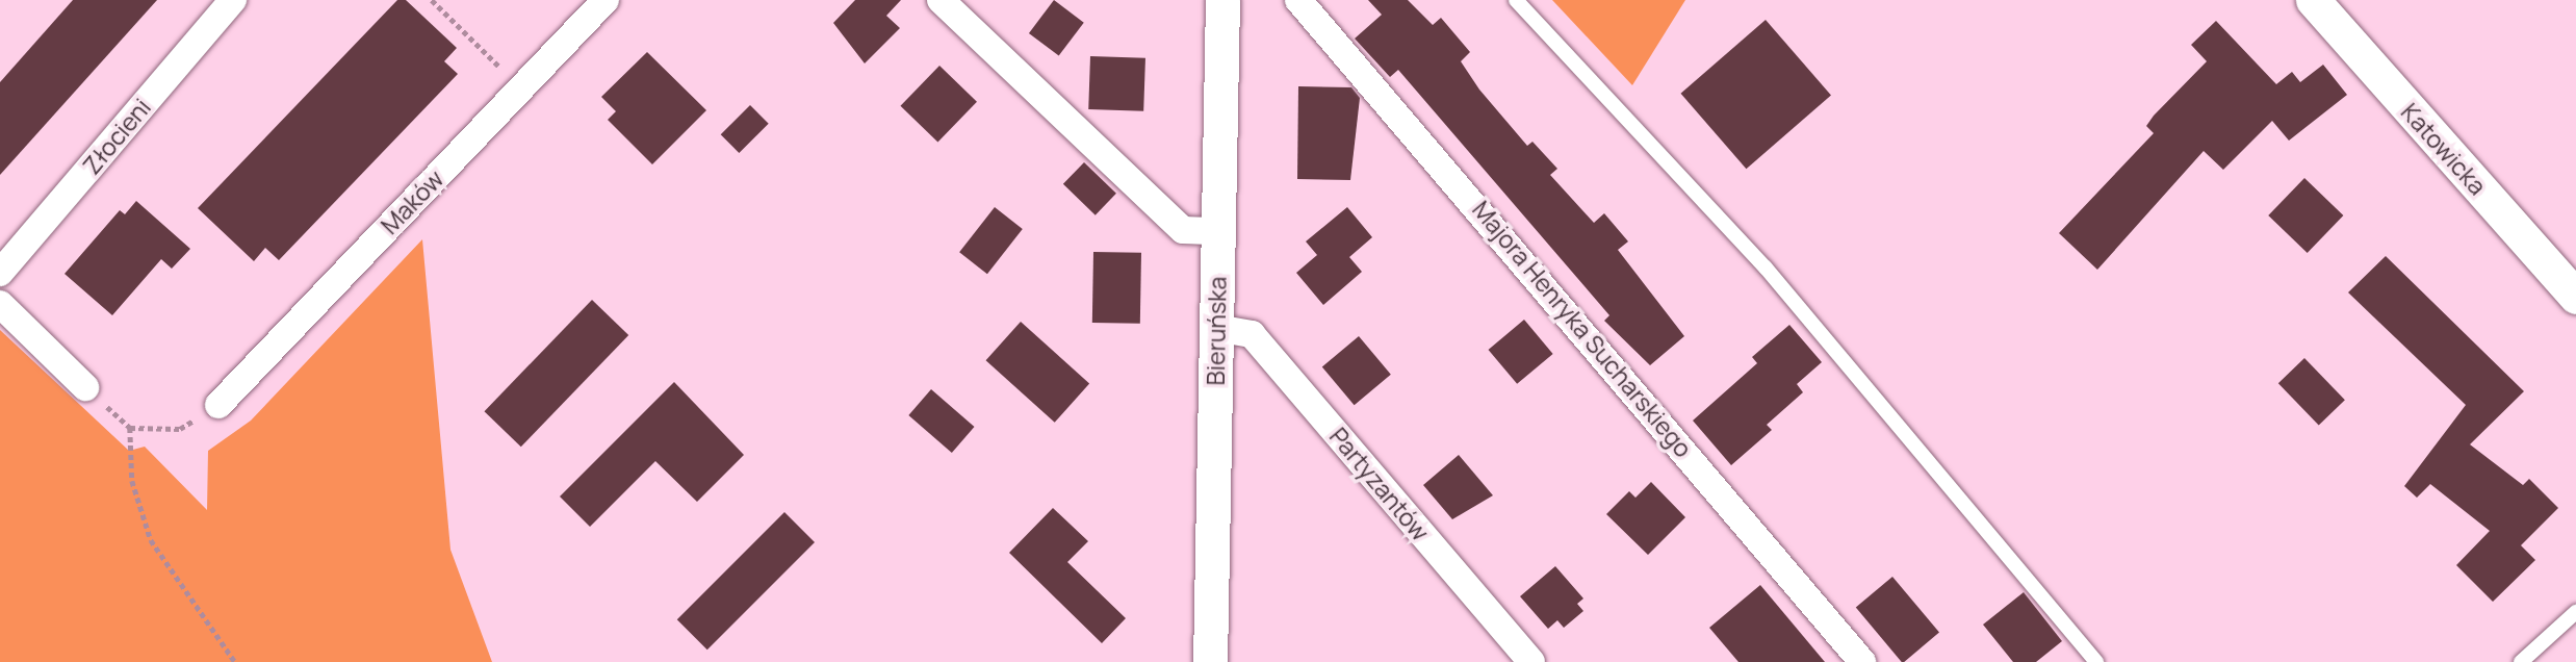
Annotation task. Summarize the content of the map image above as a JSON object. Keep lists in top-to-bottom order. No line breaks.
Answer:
{"streets":{"street":["Złocieni","Katowicka","Maków","Majora Henryka Sucharskiego","Bieruńska","Partyzantów"]},"crossings":[["Bieruńska","Partyzantów"]]}
